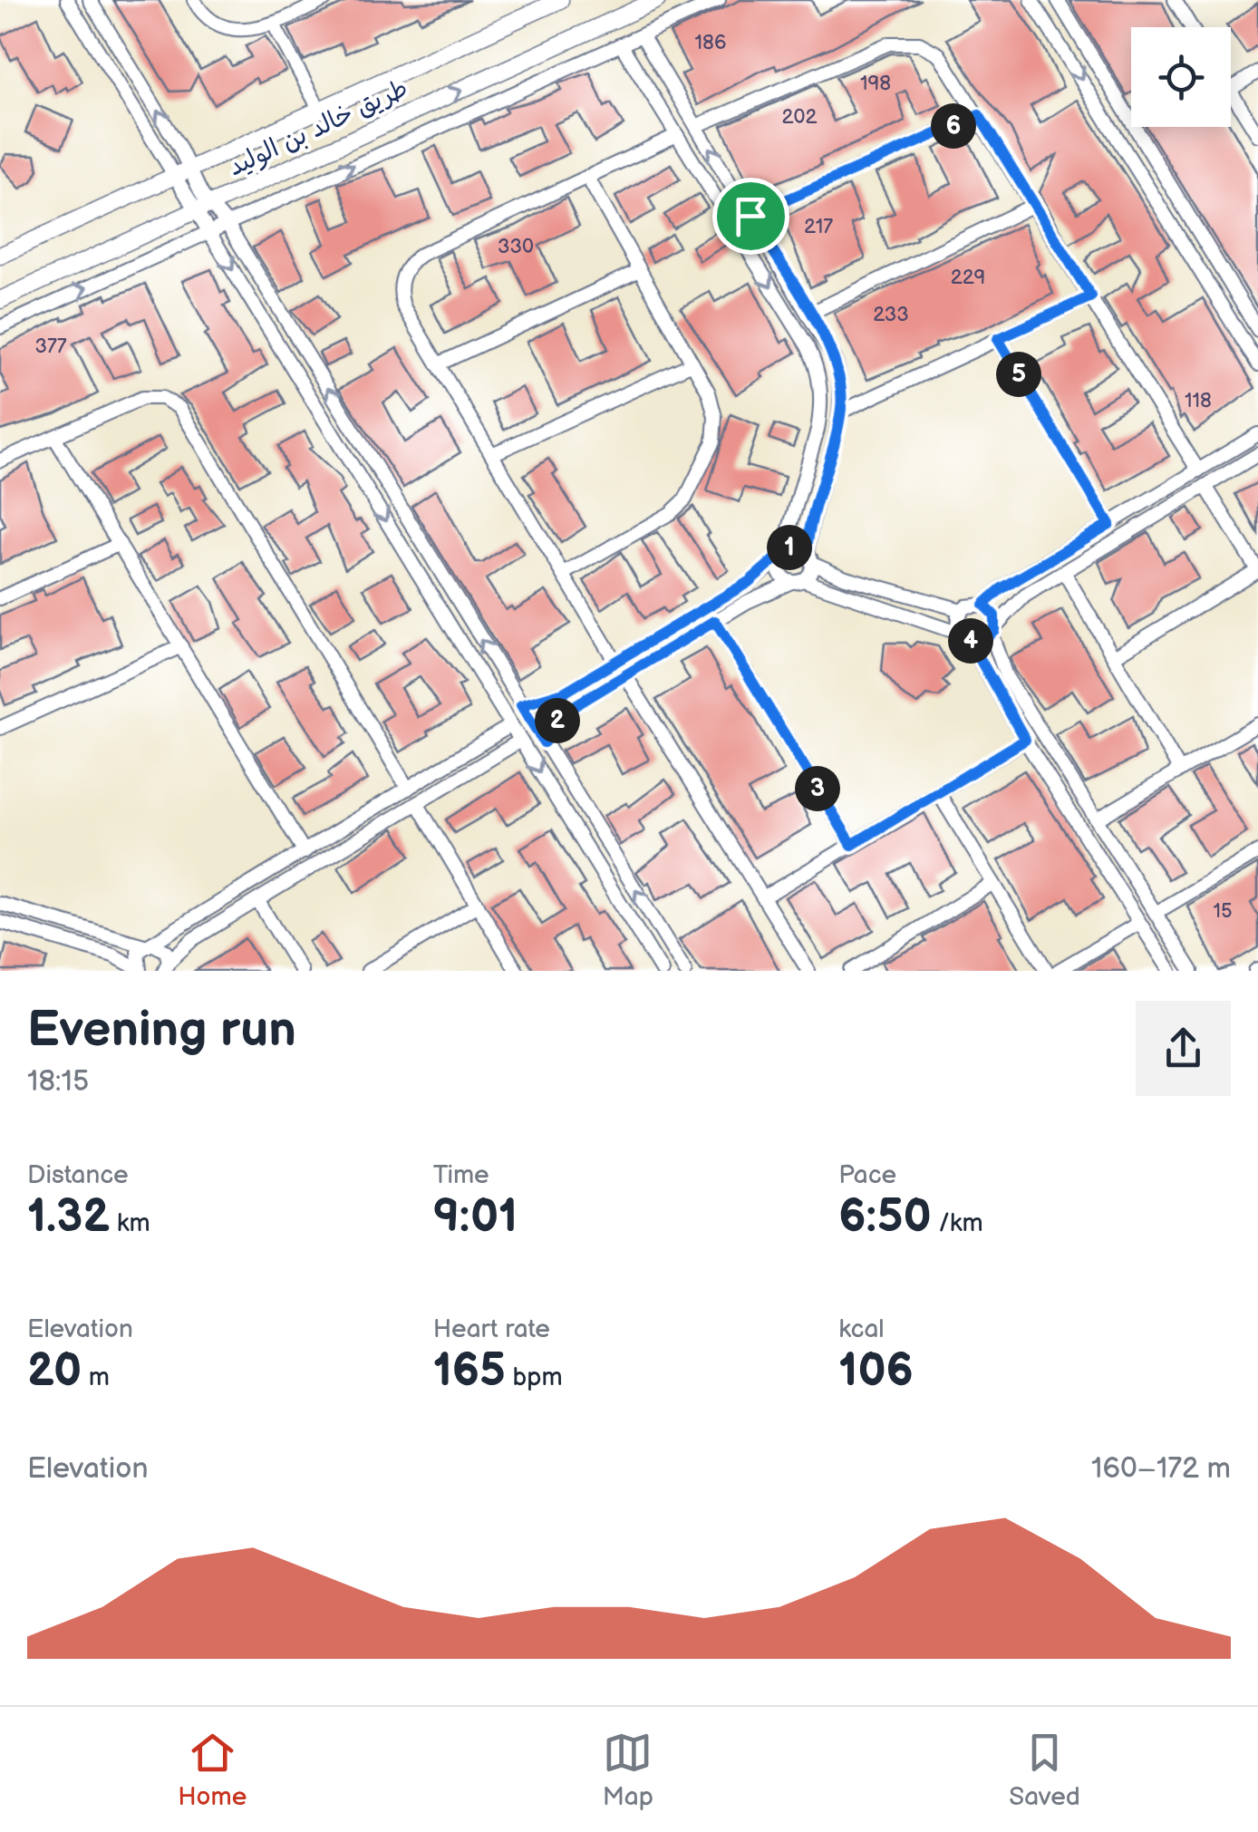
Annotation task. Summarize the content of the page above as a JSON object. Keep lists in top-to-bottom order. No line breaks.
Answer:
{"streets":{"street":["طريق خالد بن الوليد"]},"house_numbers":["186","198","202","217","330","229","233","377","118","15"],"page":{"pins":["6","5","1","4","2","3"],"heading":["Evening run","18:15"],"stats":[["Distance","1.32 km"],["Time","9:01"],["Pace","6:50 /km"],["Elevation","20 m"],["Heart rate","165 bpm"],["kcal","106"]],"chart":["Elevation","160–172 m"],"tabs":["Home","Map","Saved"]}}
